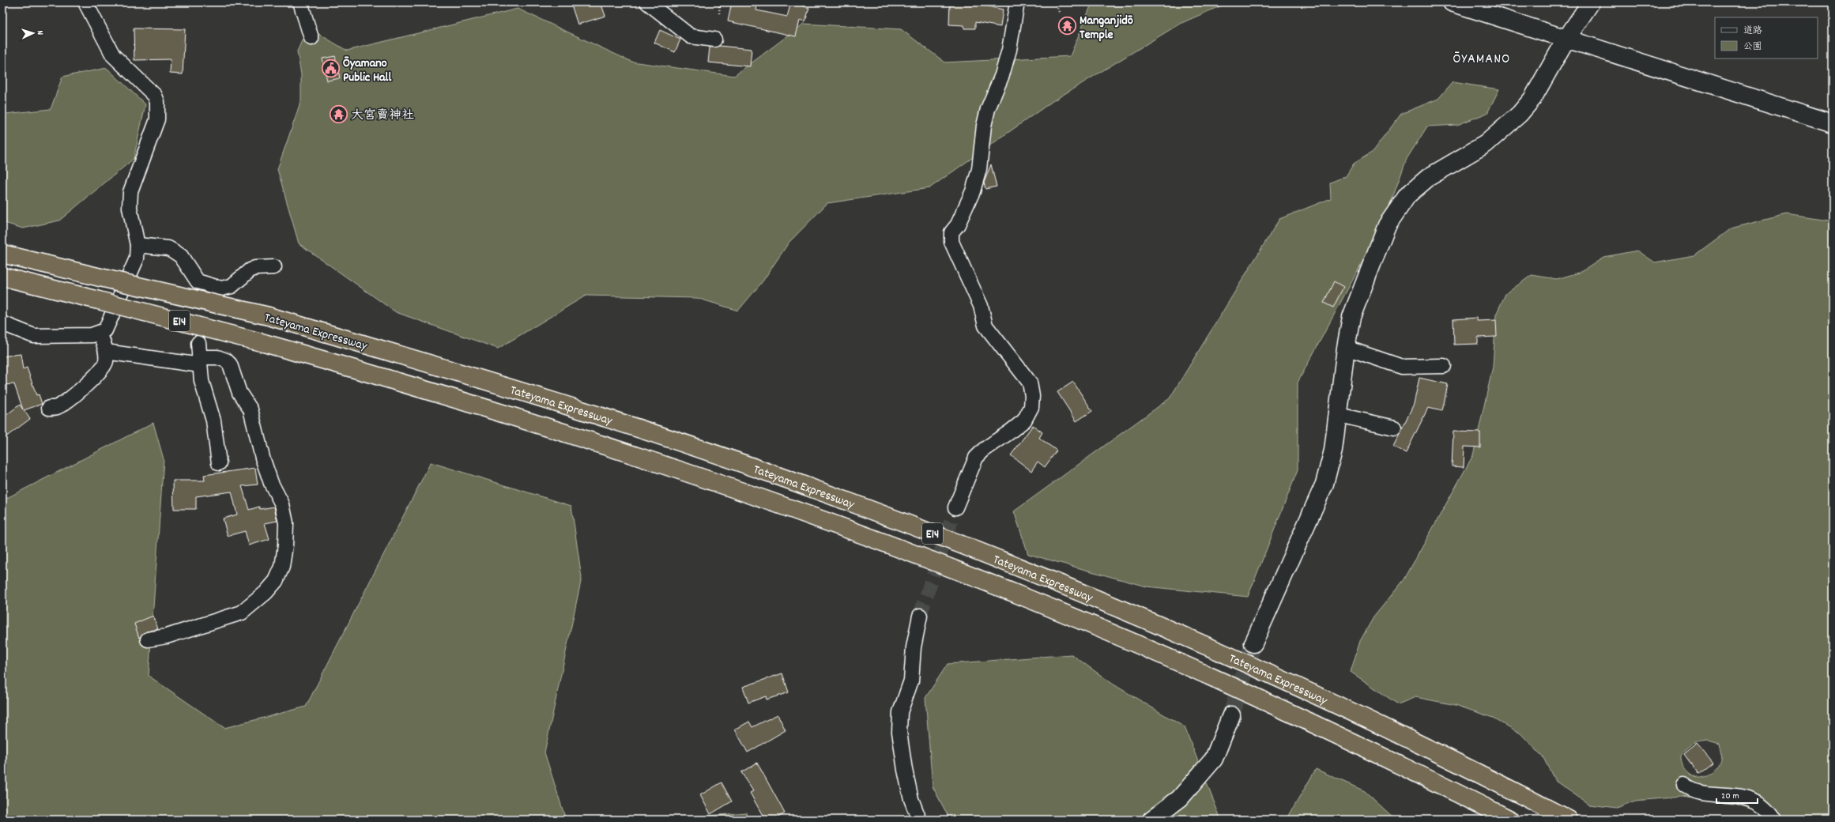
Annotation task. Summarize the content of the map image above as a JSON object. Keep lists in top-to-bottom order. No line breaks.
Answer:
{"streets":{"highway":["E14","Tateyama Expressway"]},"districts":["ŌYAMANO"],"places":{"temple":["Manganjidō Temple","大宮賣神社"],"public building":["Ōyamano Public Hall"]},"legend":["道路","公園"],"scale_bar":"20 m","north":"right"}
